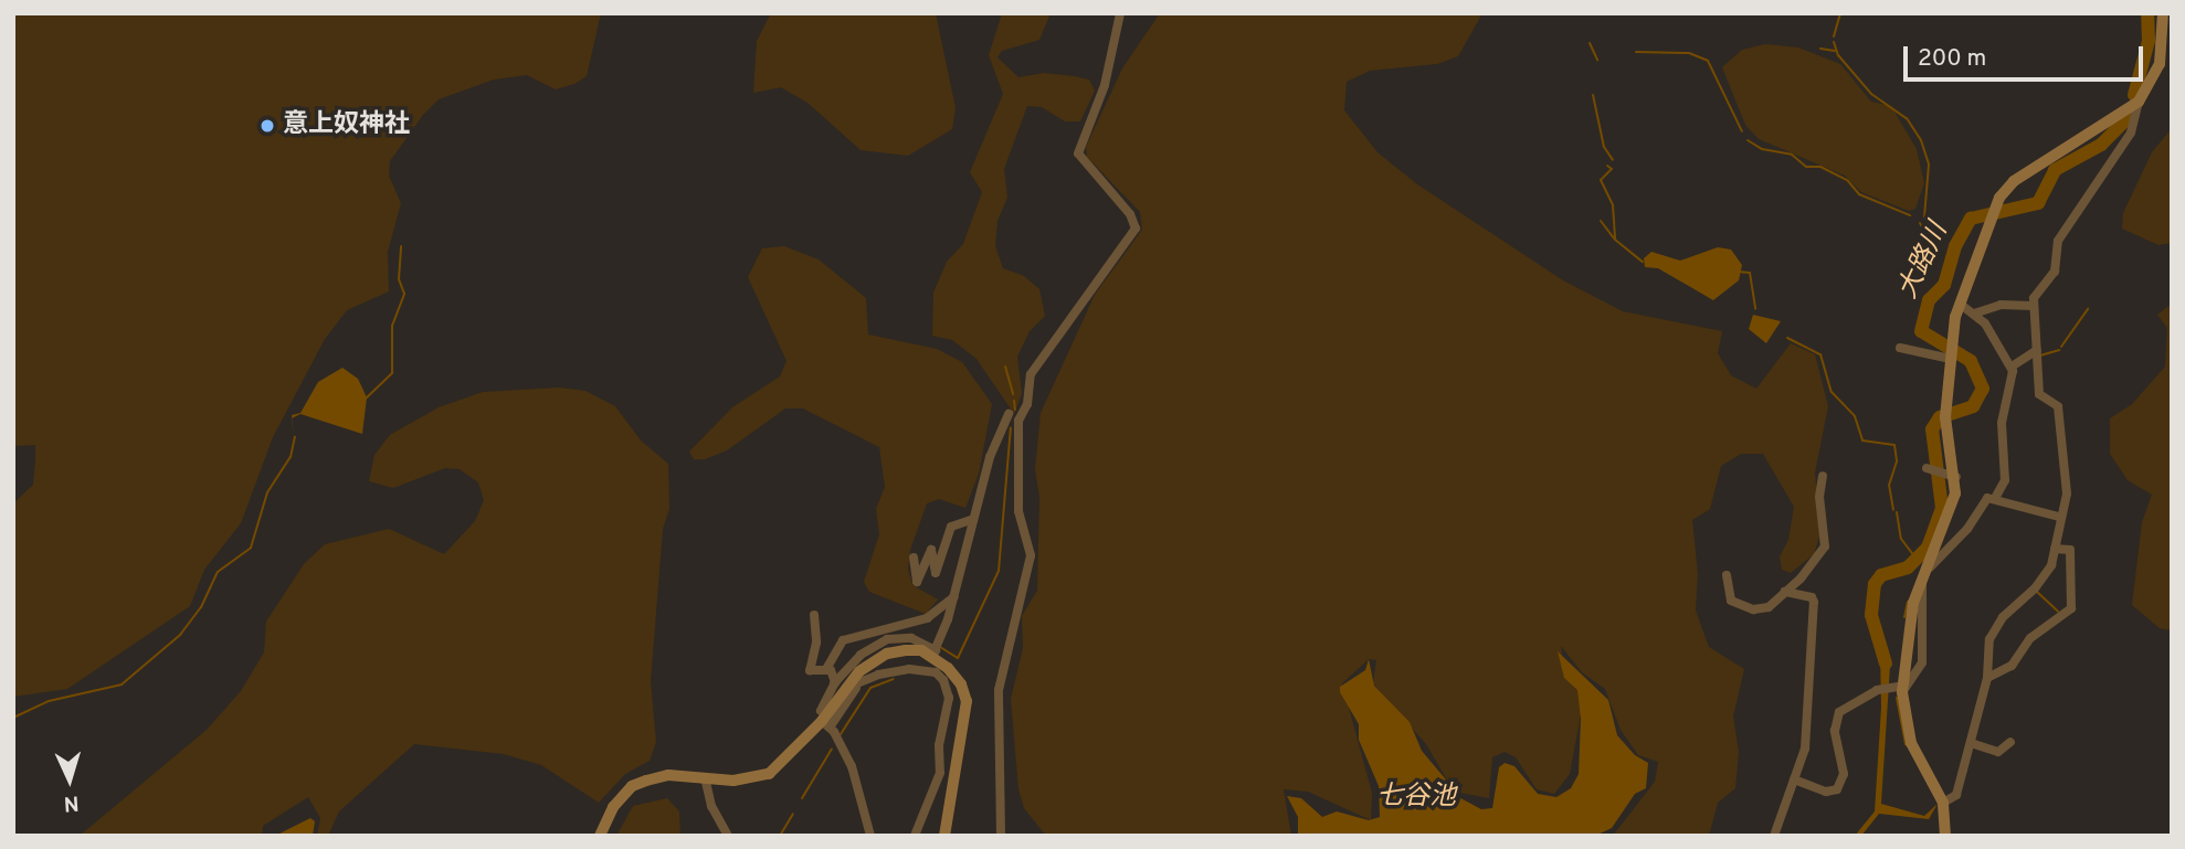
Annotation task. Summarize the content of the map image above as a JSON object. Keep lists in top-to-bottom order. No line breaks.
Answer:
{"water":["大路川","七谷池"],"places":["意上奴神社"],"scale_bar":"200 m","north":"bottom"}
